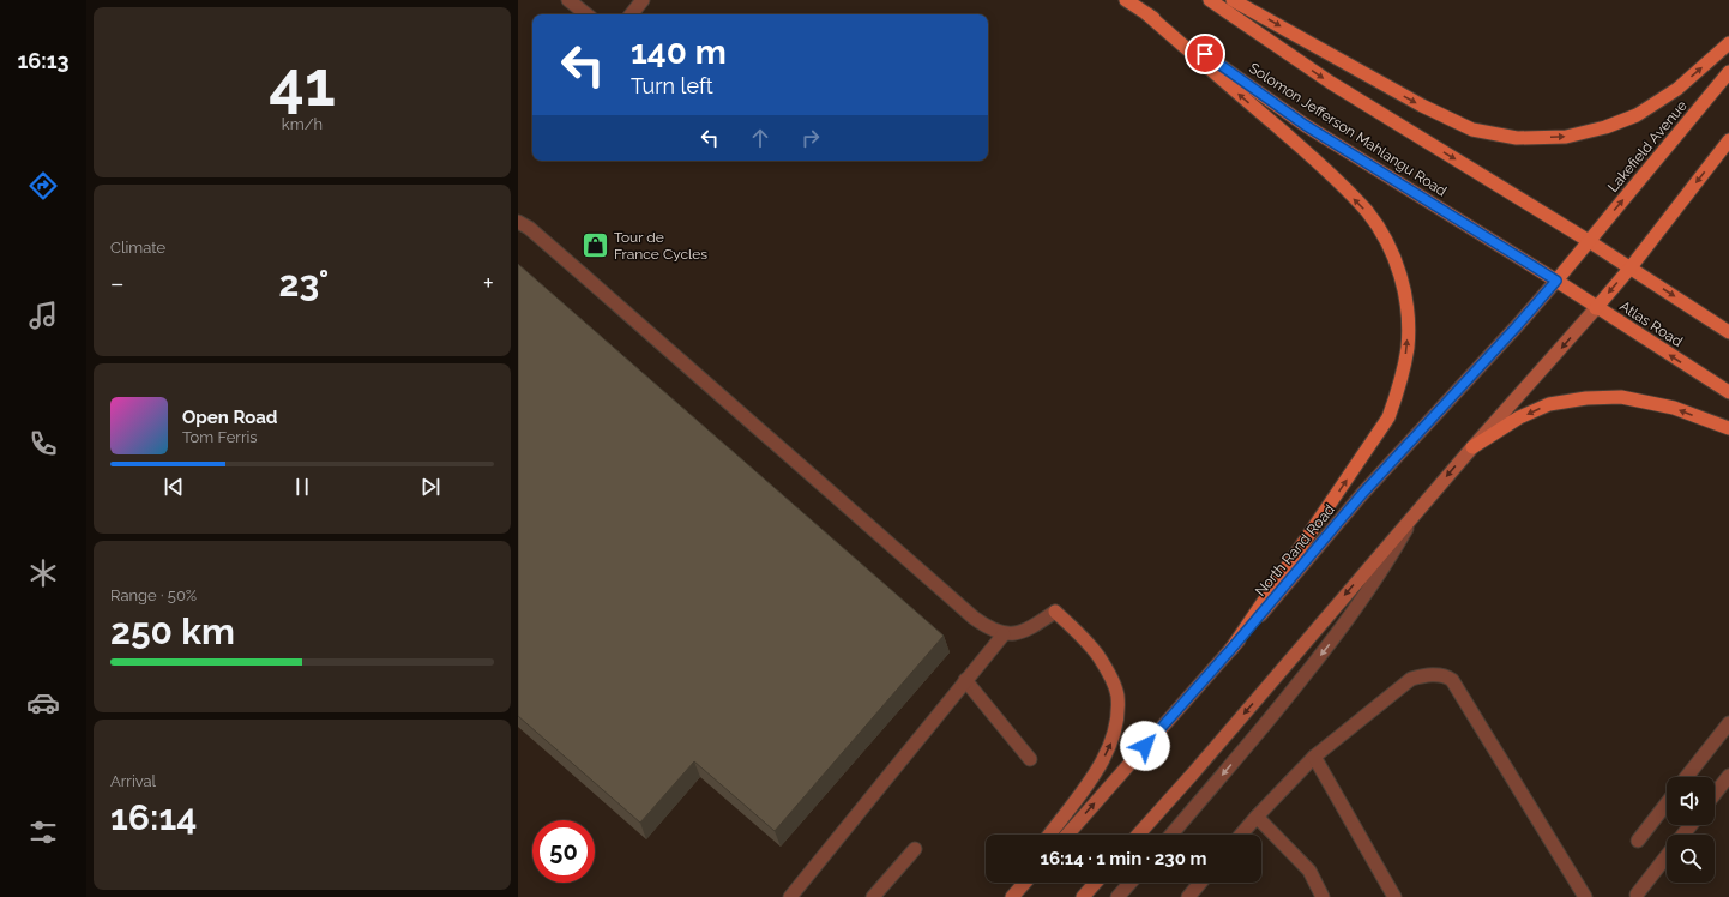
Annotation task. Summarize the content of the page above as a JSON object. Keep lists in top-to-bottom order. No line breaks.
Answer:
{"streets":{"main road":["Solomon Jefferson Mahlangu Road","Lakefield Avenue","Atlas Road","North Rand Road"]},"crossings":[["Solomon Jefferson Mahlangu Road","Lakefield Avenue"],["Solomon Jefferson Mahlangu Road","Atlas Road"],["Solomon Jefferson Mahlangu Road","North Rand Road"],["Lakefield Avenue","Atlas Road"],["Lakefield Avenue","North Rand Road"],["Atlas Road","North Rand Road"]],"places":{"shop":["Tour de France Cycles"]},"page":{"tabs":"16:13","tile":[["41","km/h"],"Climate",["Range · 50%","250 km"],["Arrival","16:14"]],"turn":["140 m","Turn left"],"heat":["−","23°","+"],"song":["Open Road","Tom Ferris"],"limit":"50","trip":"16:14 · 1 min · 230 m"}}
